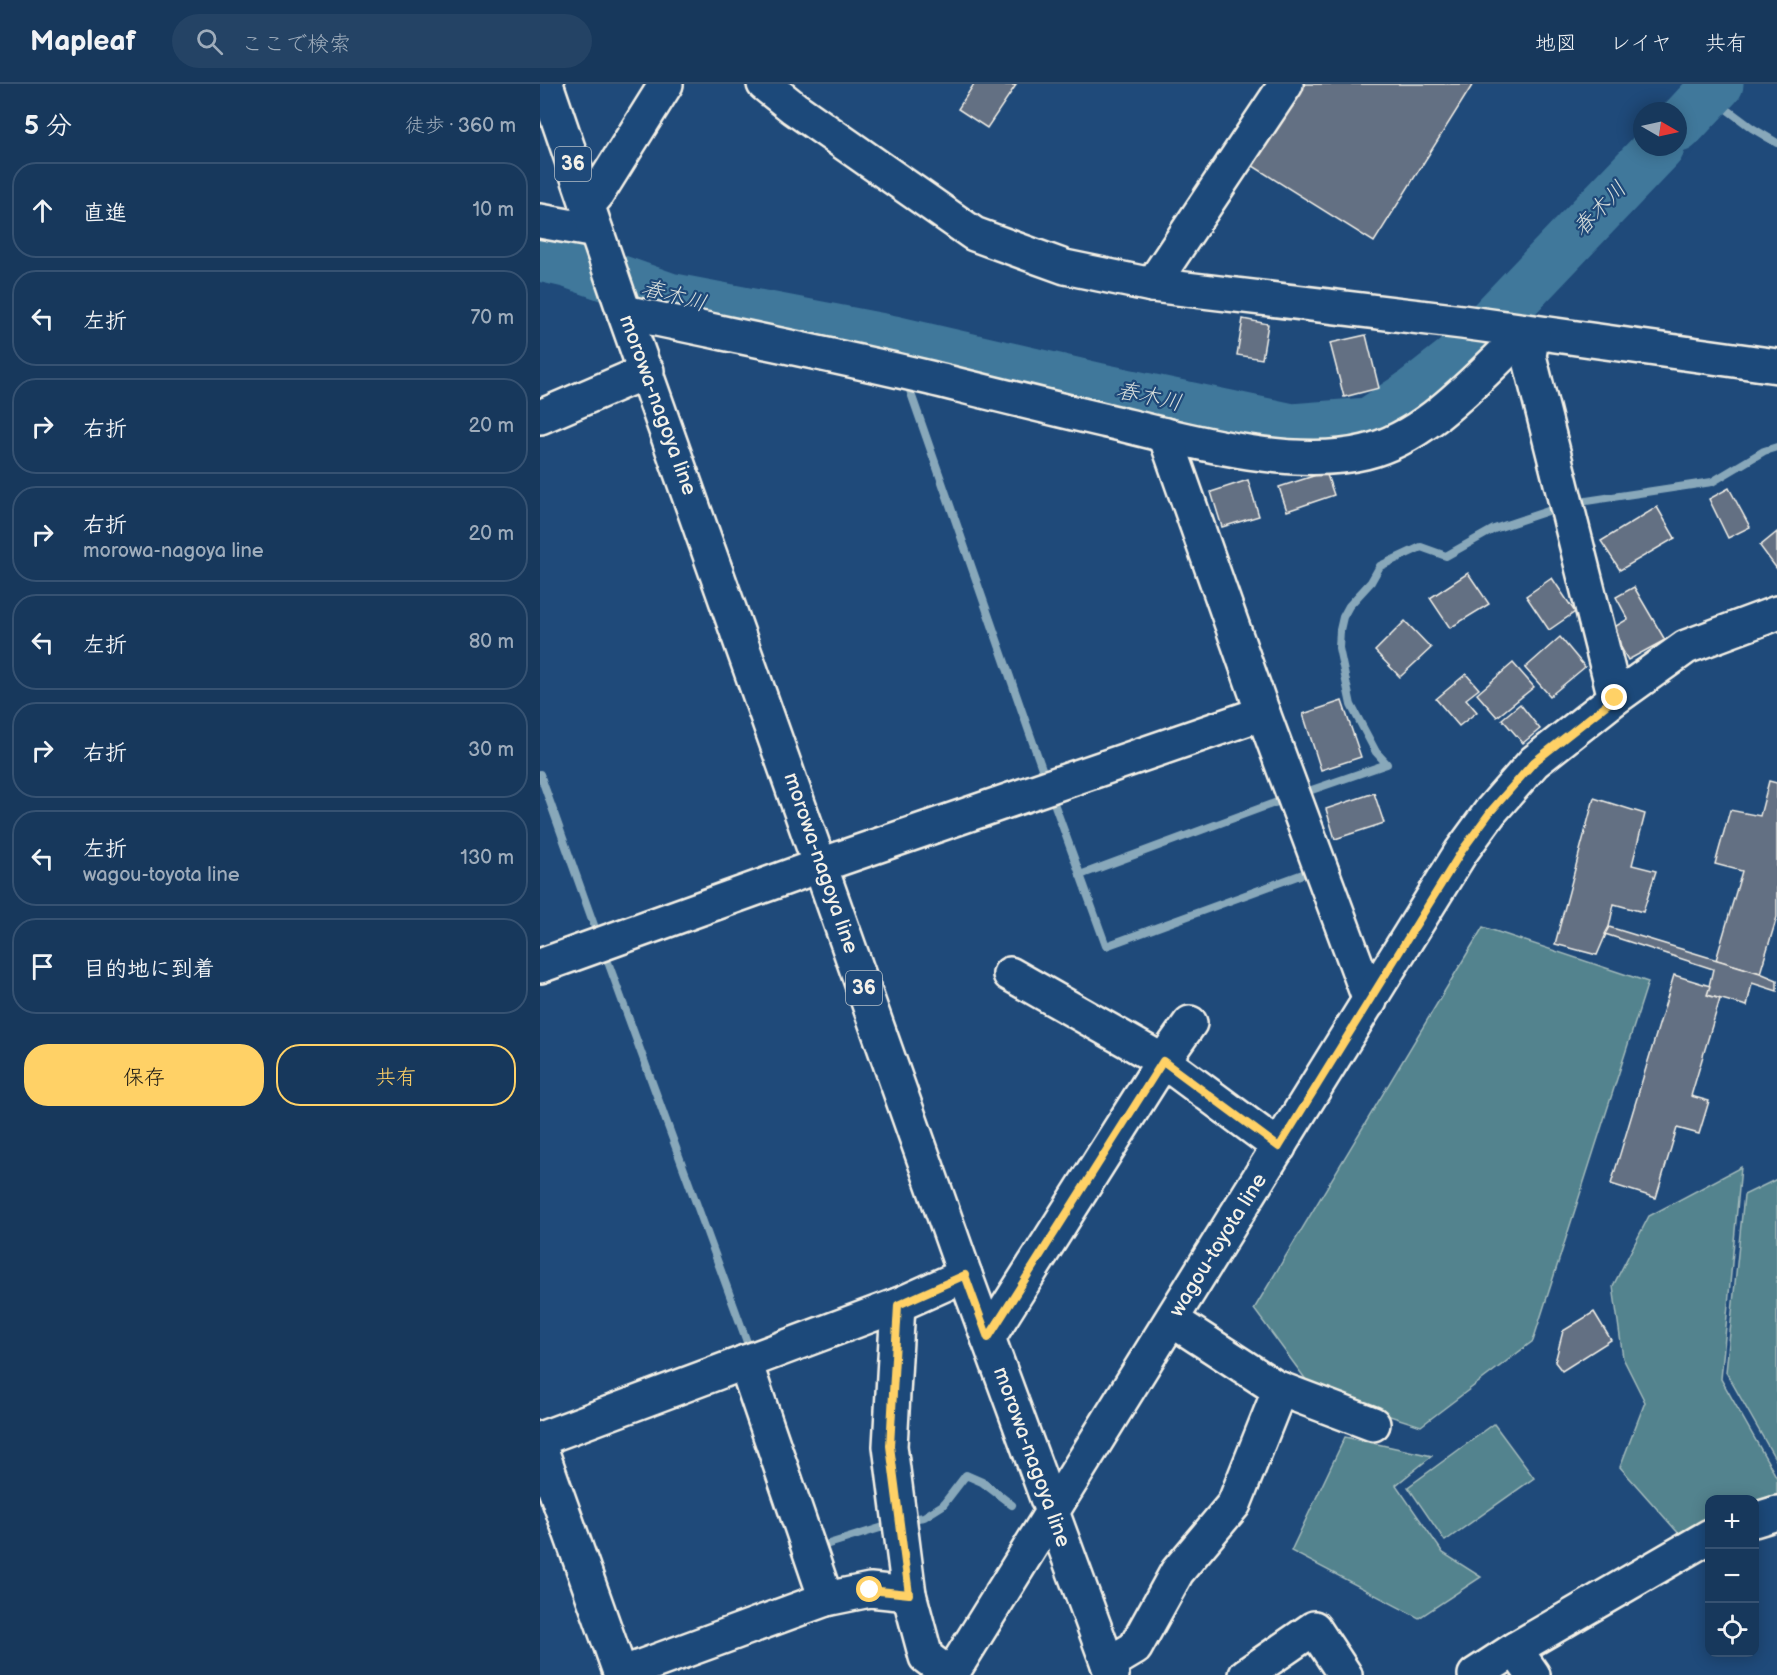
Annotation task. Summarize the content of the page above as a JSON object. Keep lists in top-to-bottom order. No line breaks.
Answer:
{"streets":{"street":["36","morowa-nagoya line","wagou-toyota line"]},"crossings":[["morowa-nagoya line","wagou-toyota line"]],"water":["春木川"],"north":"right","page":{"header":"Mapleaf","search":"ここで検索","nav":["地図","レイヤ","共有"],"heading":["5 分","徒歩 · 360 m"],"list":[["直進","10 m"],["左折","70 m"],["右折","20 m"],["右折","morowa-nagoya line","20 m"],["左折","80 m"],["右折","30 m"],["左折","wagou-toyota line","130 m"],"目的地に到着"],"buttons":["保存","共有"],"map_buttons":["+","−"]}}
